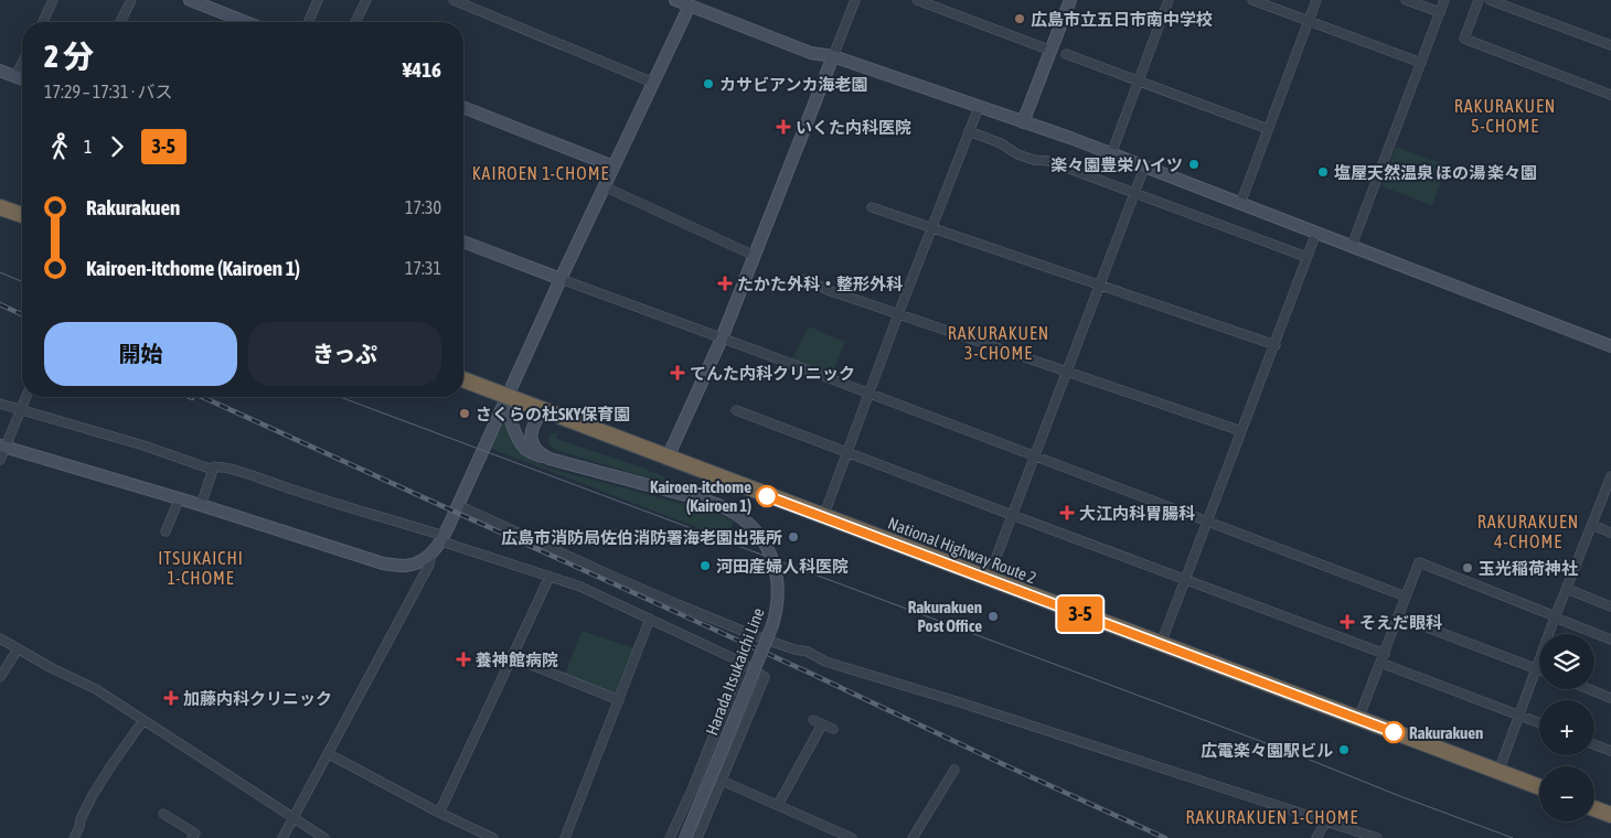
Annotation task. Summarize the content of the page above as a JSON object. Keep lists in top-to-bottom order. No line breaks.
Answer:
{"streets":{"highway":["National Highway Route 2"],"street":["Harada Itsukaichi Line"]},"crossings":[["National Highway Route 2","Harada Itsukaichi Line"]],"districts":["RAKURAKUEN 5-CHOME","KAIROEN 1-CHOME","RAKURAKUEN 3-CHOME","RAKURAKUEN 4-CHOME","ITSUKAICHI 1-CHOME","RAKURAKUEN 1-CHOME"],"places":{"other":["広島市立五日市南中学校","カサビアンカ海老園","楽々園豊栄ハイツ","塩屋天然温泉 ほの湯 楽々園","さくらの杜SKY保育園","Kairoen-itchome (Kairoen 1)","広島市消防局佐伯消防署海老園出張所","河田産婦人科医院","玉光稲荷神社","Rakurakuen Post Office","Rakurakuen","広電楽々園駅ビル"],"health":["いくた内科医院","たかた外科・整形外科","てんた内科クリニック","大江内科胃腸科","そえだ眼科","養神館病院","加藤内科クリニック"]},"lines":["bus line 3-5"],"page":{"on_map":"3-5","heading":["2 分","17:29 – 17:31 · バス","¥416"],"legs":["1","3-5"],"list":[{"name":"Rakurakuen","value":"17:30"},{"name":"Kairoen-itchome (Kairoen 1)","value":"17:31"}],"buttons":["開始","きっぷ"],"map_buttons":["+","−"]}}
